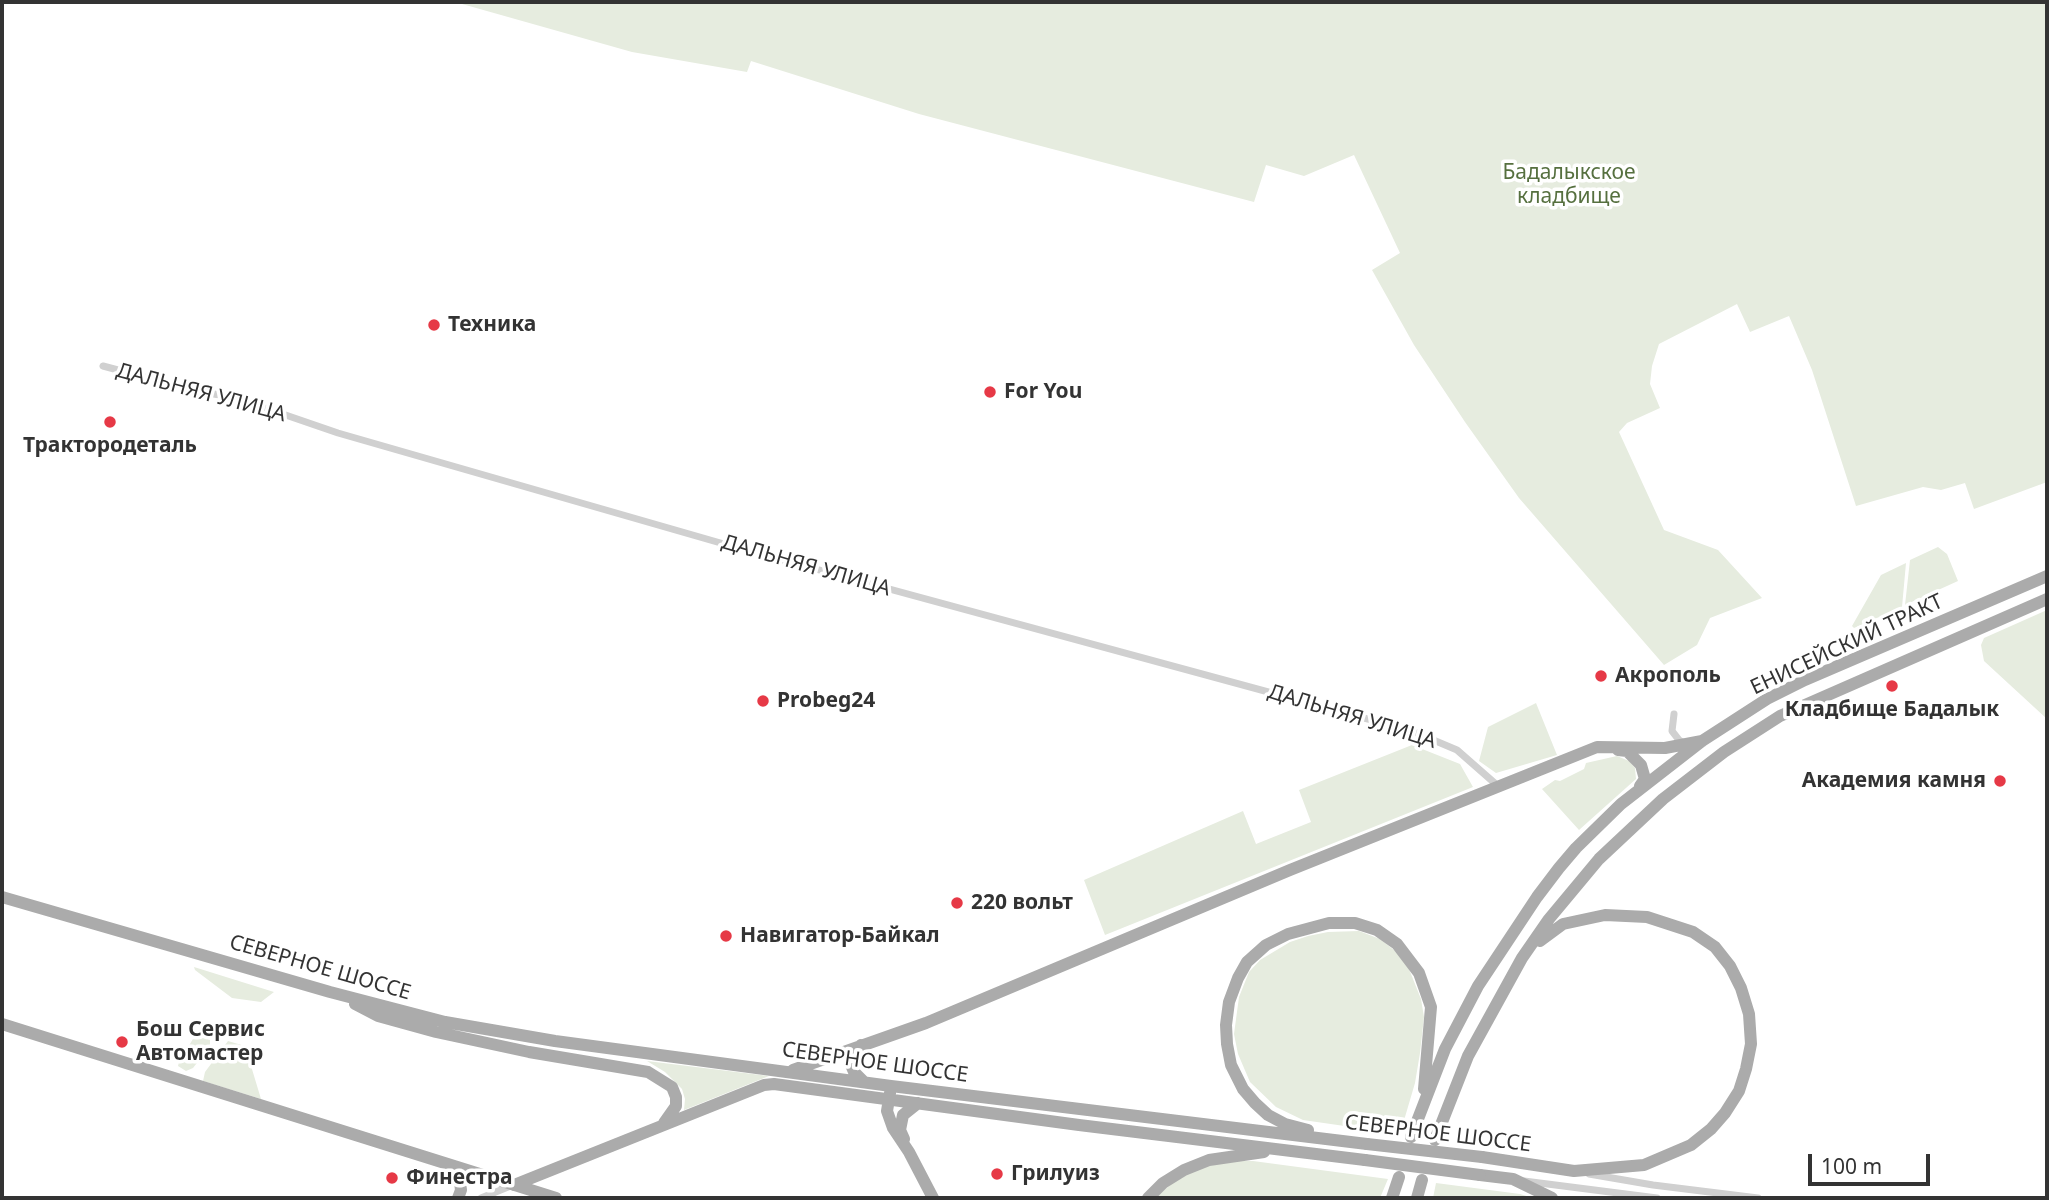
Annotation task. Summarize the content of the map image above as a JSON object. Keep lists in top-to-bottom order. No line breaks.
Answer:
{"streets":{"main road":["ЕНИСЕЙСКИЙ ТРАКТ","СЕВЕРНОЕ ШОССЕ"],"street":["ДАЛЬНЯЯ УЛИЦА"]},"parks":["Бадалыкское кладбище"],"places":["Техника","For You","Трактородеталь","Акрополь","Кладбище Бадалык","Probeg24","Академия камня","220 вольт","Навигатор-Байкал","Бош Сервис Автомастер","Грилуиз","Финестра"],"scale_bar":"100 m"}
